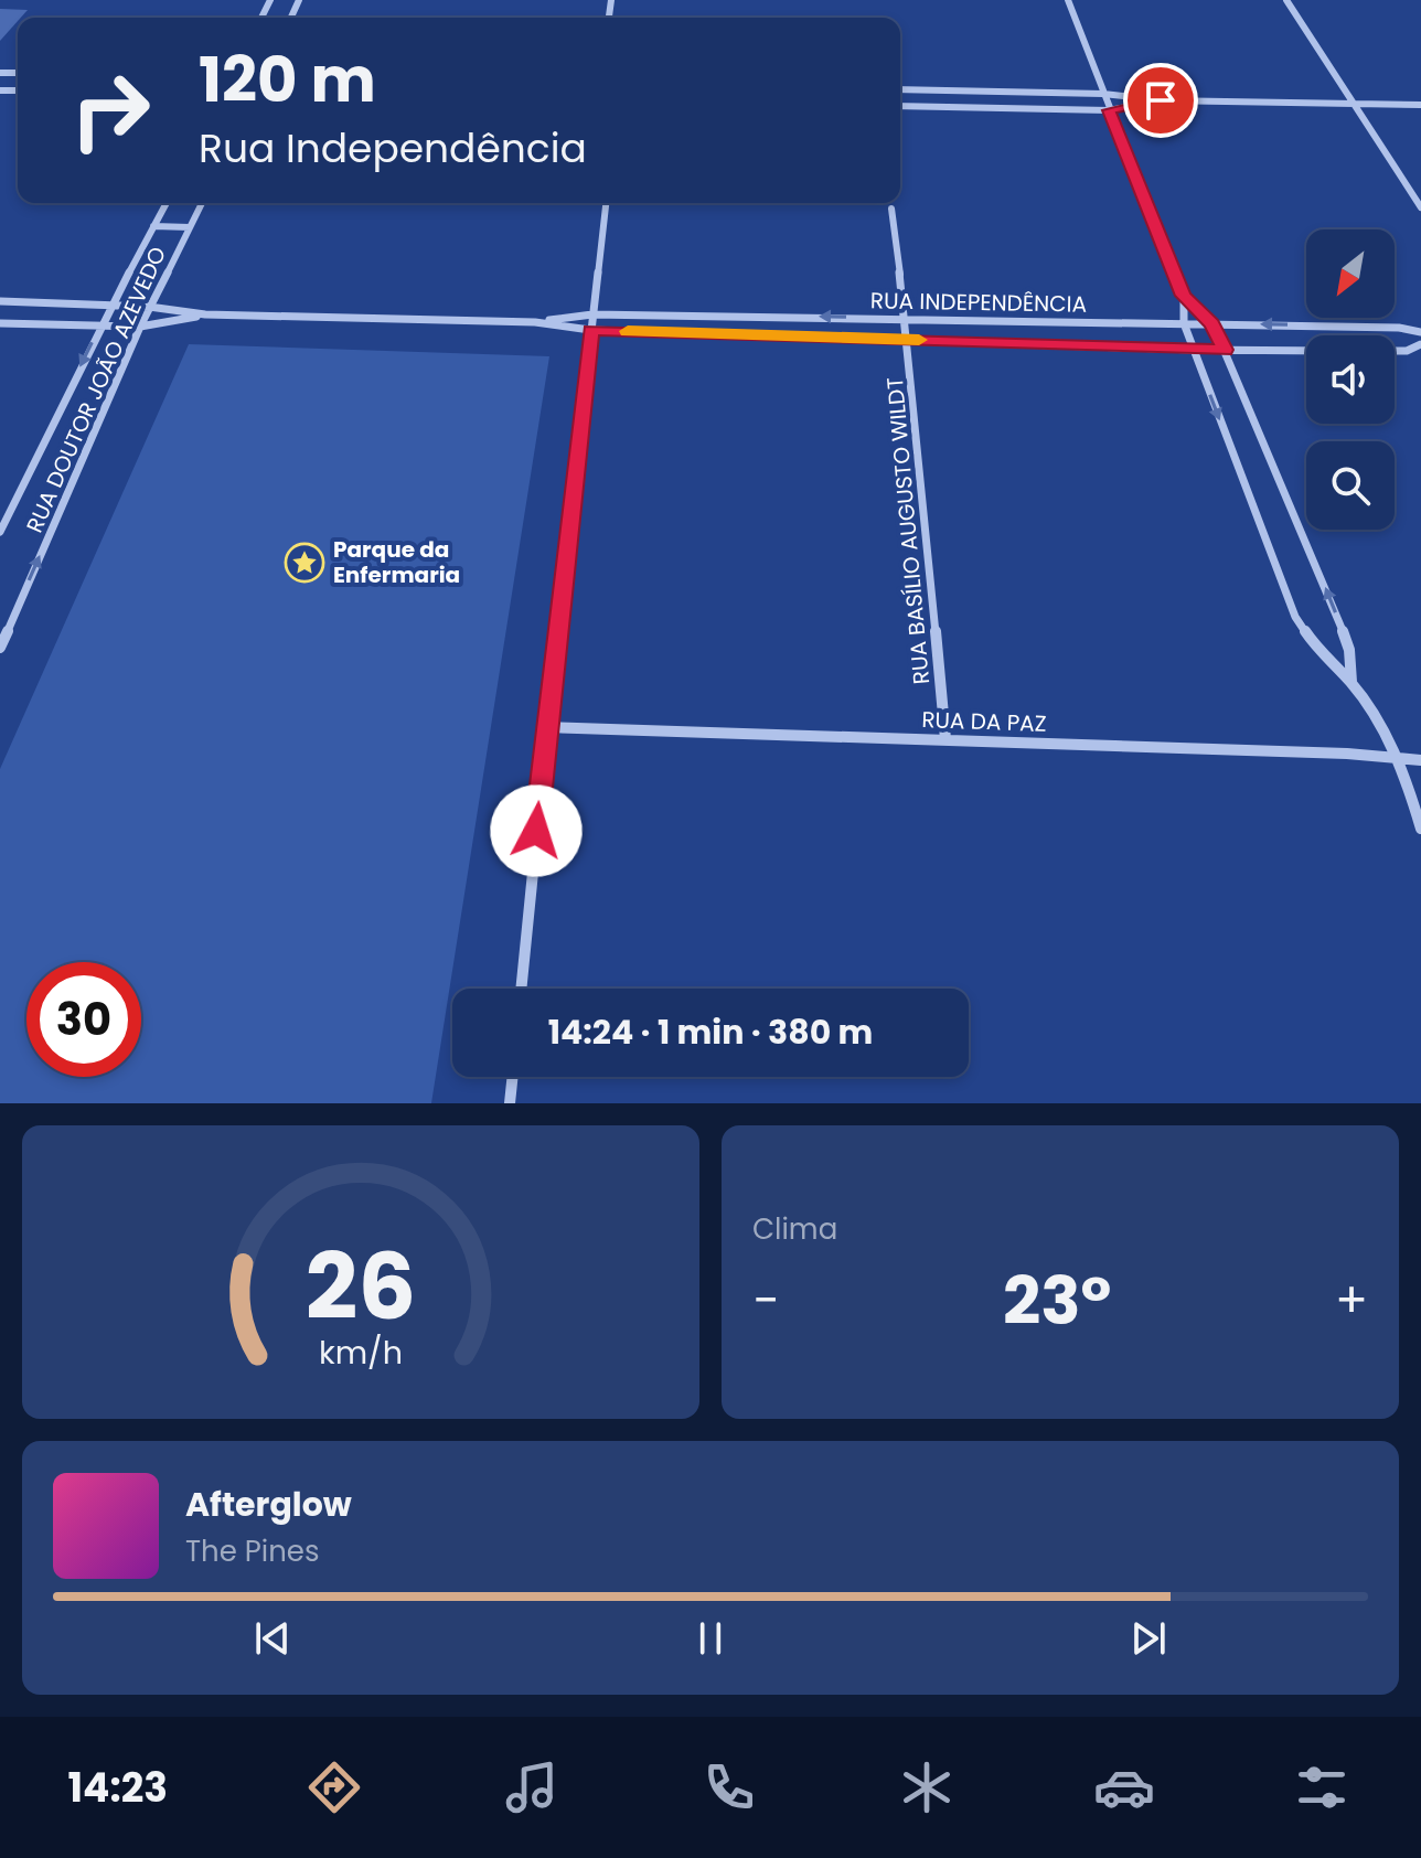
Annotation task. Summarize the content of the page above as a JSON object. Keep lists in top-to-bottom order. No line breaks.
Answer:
{"streets":{"street":["RUA INDEPENDÊNCIA","RUA DOUTOR JOÃO AZEVEDO","RUA BASÍLIO AUGUSTO WILDT","RUA DA PAZ"]},"crossings":[["RUA INDEPENDÊNCIA","RUA DOUTOR JOÃO AZEVEDO"],["RUA INDEPENDÊNCIA","RUA BASÍLIO AUGUSTO WILDT"],["RUA BASÍLIO AUGUSTO WILDT","RUA DA PAZ"]],"places":{"place":["Parque da Enfermaria"]},"north":"bottom left","page":{"turn":["120 m","Rua Independência"],"limit":"30","trip":"14:24 · 1 min · 380 m","tile":"Clima","heat":["−","23°","+"],"song":["Afterglow","The Pines"],"tabs":"14:23","gauge":["26","km/h"]}}
